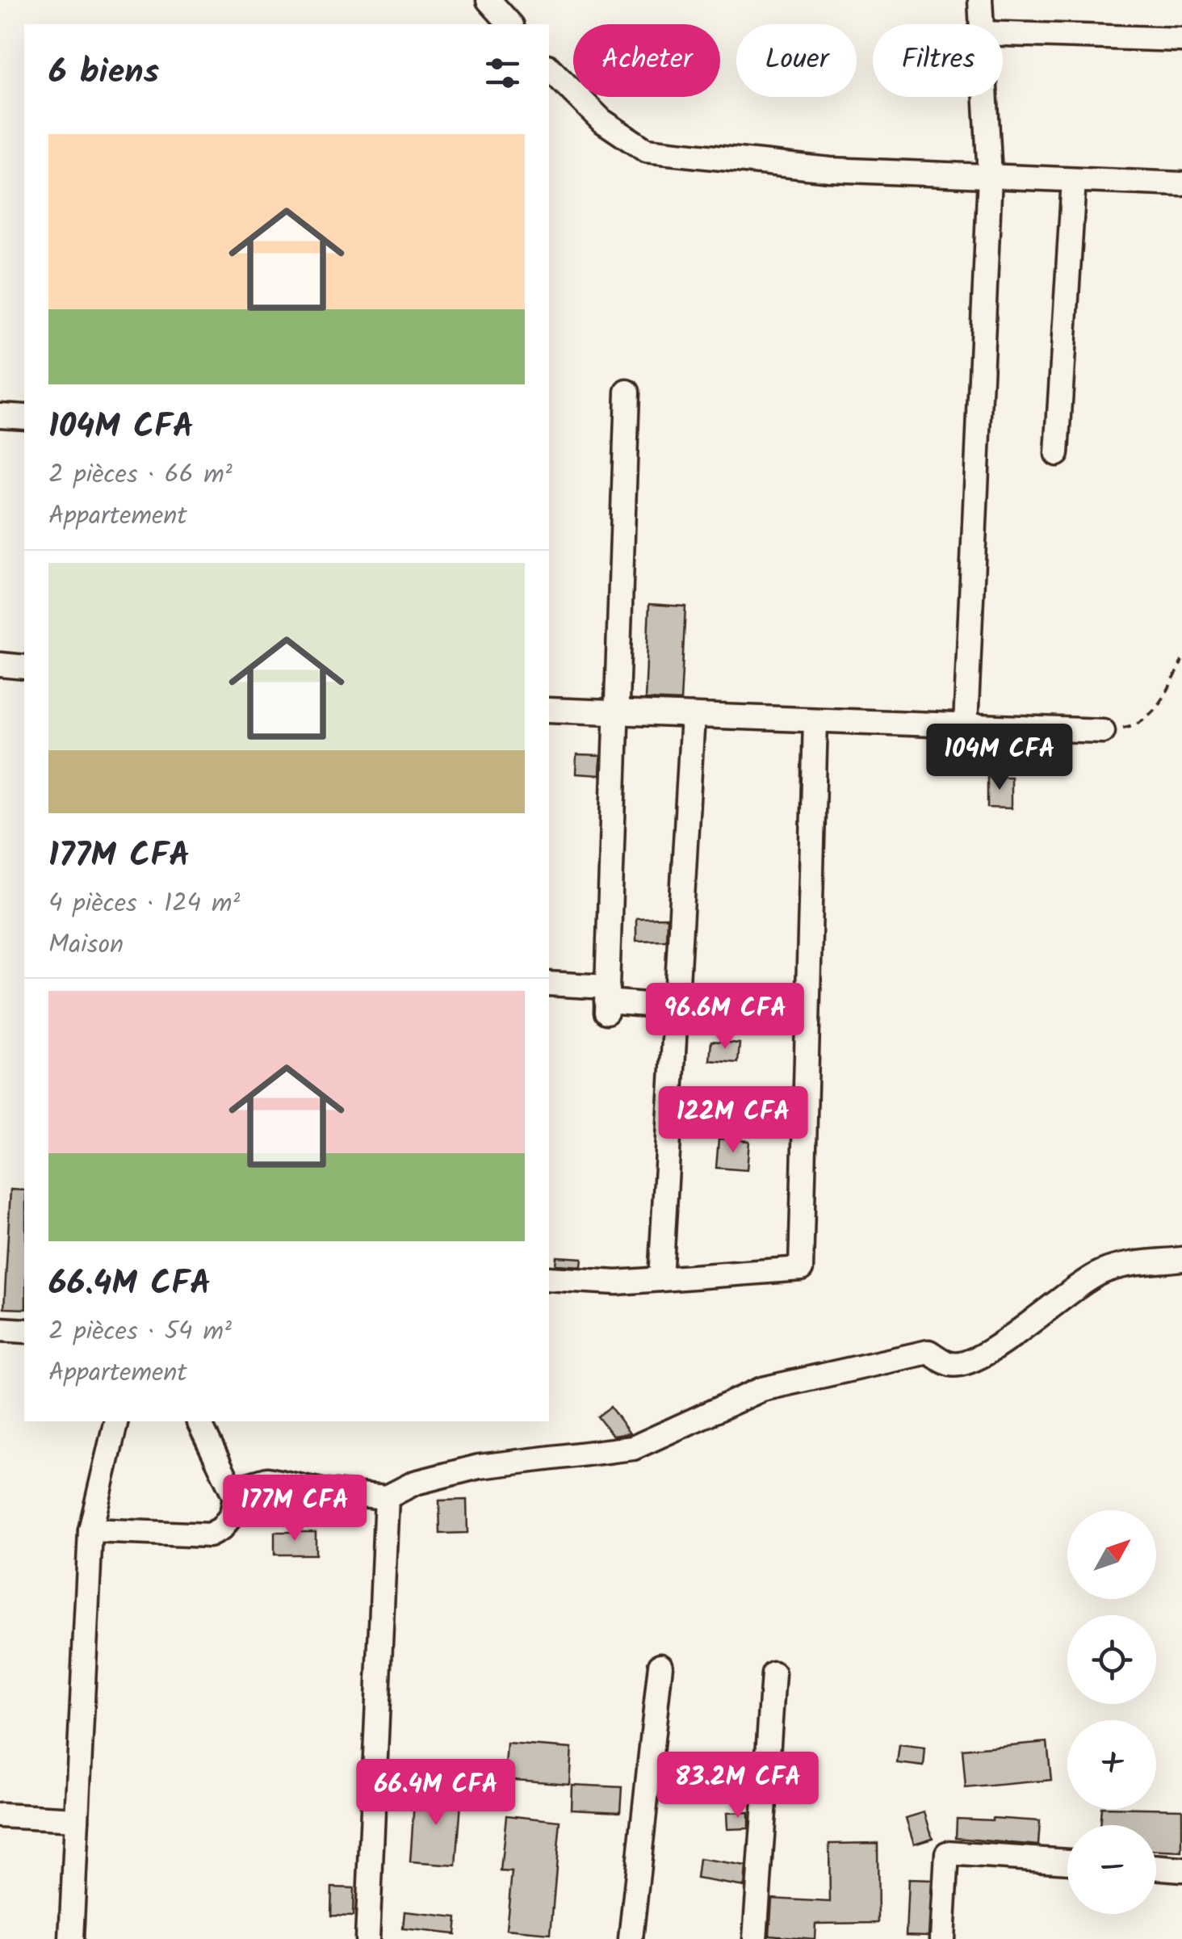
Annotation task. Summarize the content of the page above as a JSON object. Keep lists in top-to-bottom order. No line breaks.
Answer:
{"north":"top right","page":{"chip":["Acheter","Louer","Filtres"],"heading":"6 biens","list":[{"name":"104M CFA","note":"2 pièces · 66 m² · Appartement"},{"name":"177M CFA","note":"4 pièces · 124 m² · Maison"},{"name":"66.4M CFA","note":"2 pièces · 54 m² · Appartement"}],"price":["104M CFA","96.6M CFA","122M CFA","177M CFA","83.2M CFA","66.4M CFA"],"map_buttons":["+","−"]}}
